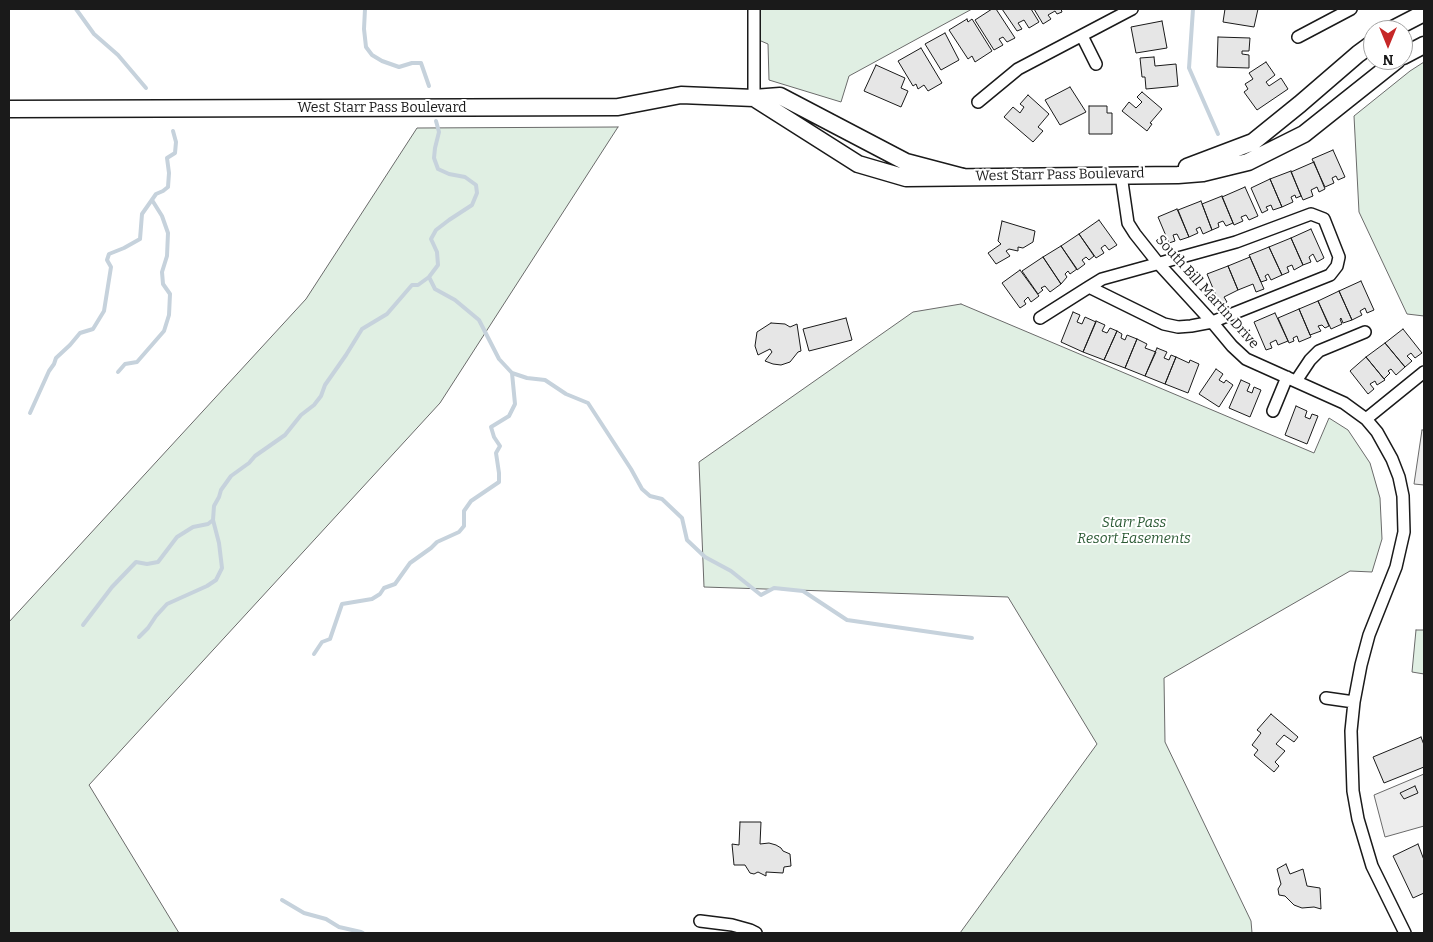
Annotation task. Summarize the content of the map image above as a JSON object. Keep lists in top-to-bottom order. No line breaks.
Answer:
{"streets":{"street":["West Starr Pass Boulevard","South Bill Martin Drive"]},"crossings":[["West Starr Pass Boulevard","South Bill Martin Drive"]],"parks":["Starr Pass Resort Easements"],"north":"bottom"}
